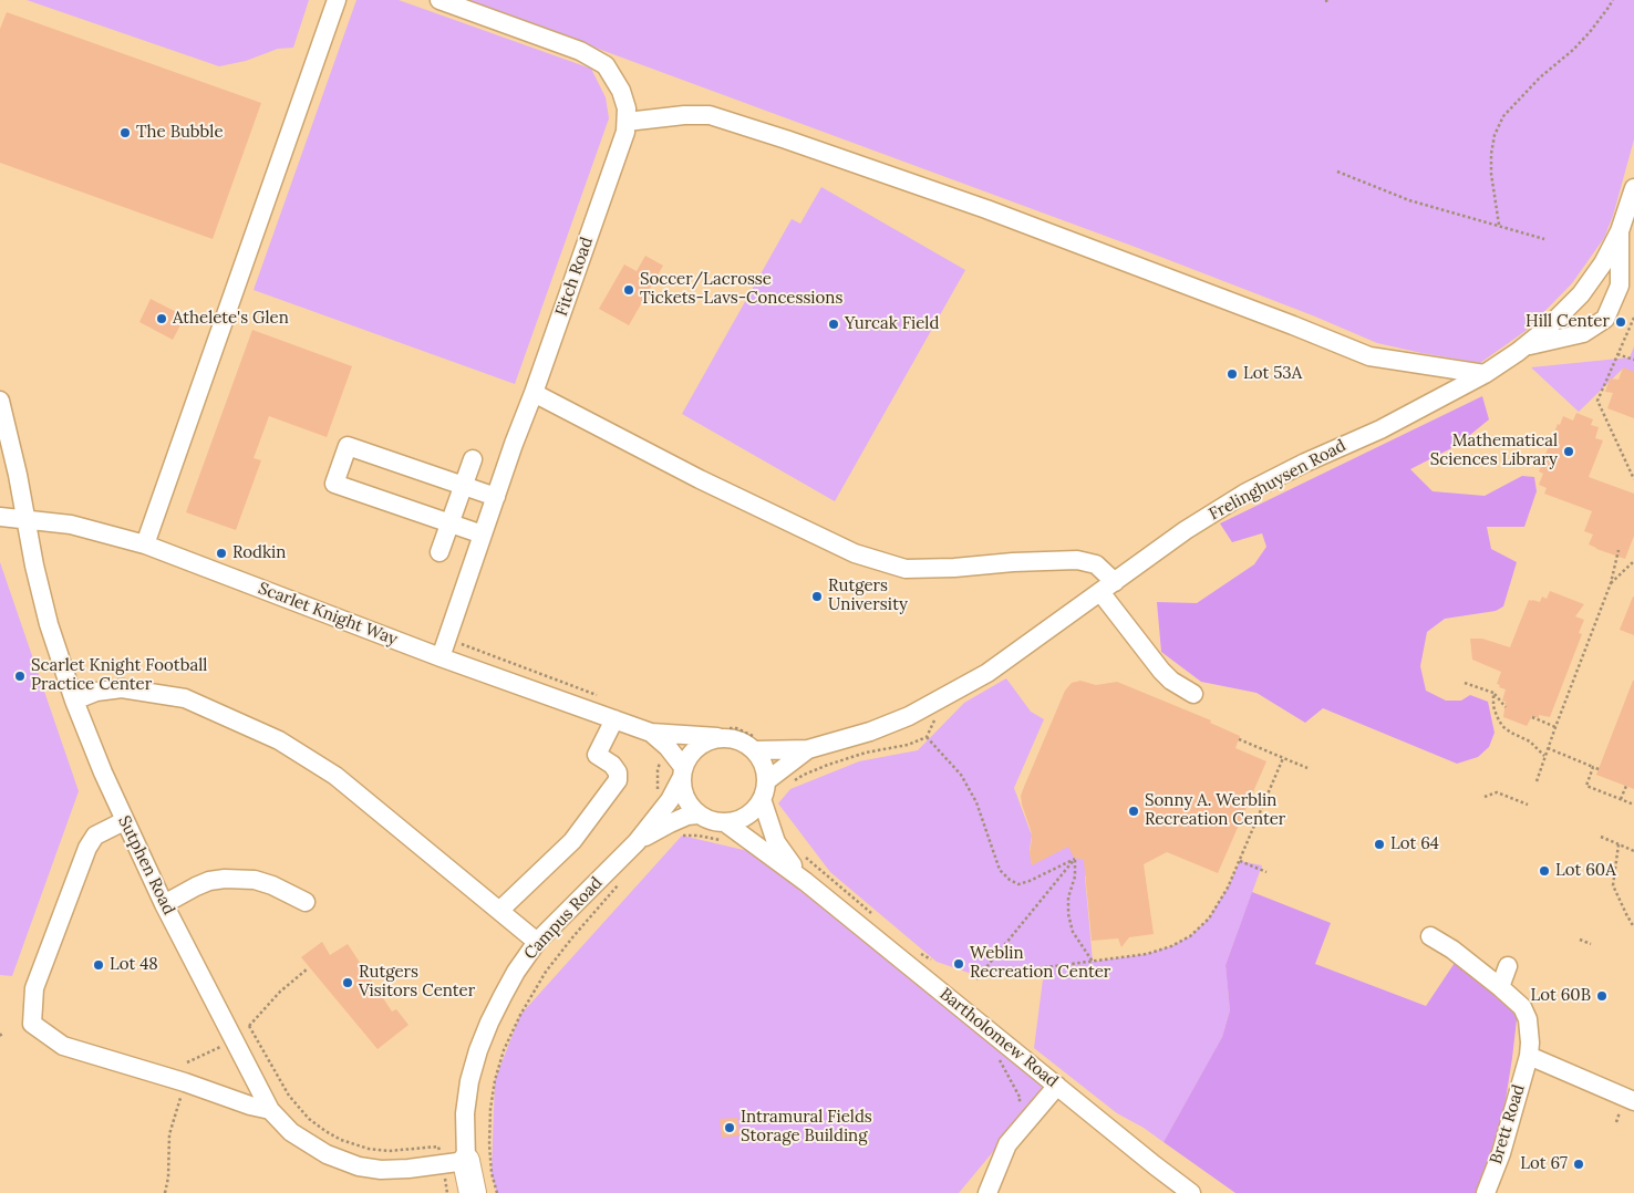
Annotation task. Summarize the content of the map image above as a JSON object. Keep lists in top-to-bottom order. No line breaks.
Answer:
{"streets":{"street":["Fitch Road","Frelinghuysen Road","Scarlet Knight Way","Sutphen Road","Campus Road","Bartholomew Road","Brett Road"]},"crossings":[["Fitch Road","Scarlet Knight Way"],["Frelinghuysen Road","Campus Road"],["Frelinghuysen Road","Bartholomew Road"],["Scarlet Knight Way","Sutphen Road"],["Sutphen Road","Campus Road"],["Campus Road","Bartholomew Road"]],"places":["The Bubble","Soccer/Lacrosse Tickets-Lavs-Concessions","Athelete's Glen","Hill Center","Yurcak Field","Lot 53A","Mathematical Sciences Library","Rodkin","Rutgers University","Scarlet Knight Football Practice Center","Sonny A. Werblin Recreation Center","Lot 64","Lot 60A","Weblin Recreation Center","Lot 48","Rutgers Visitors Center","Lot 60B","Intramural Fields Storage Building","Lot 67"]}
